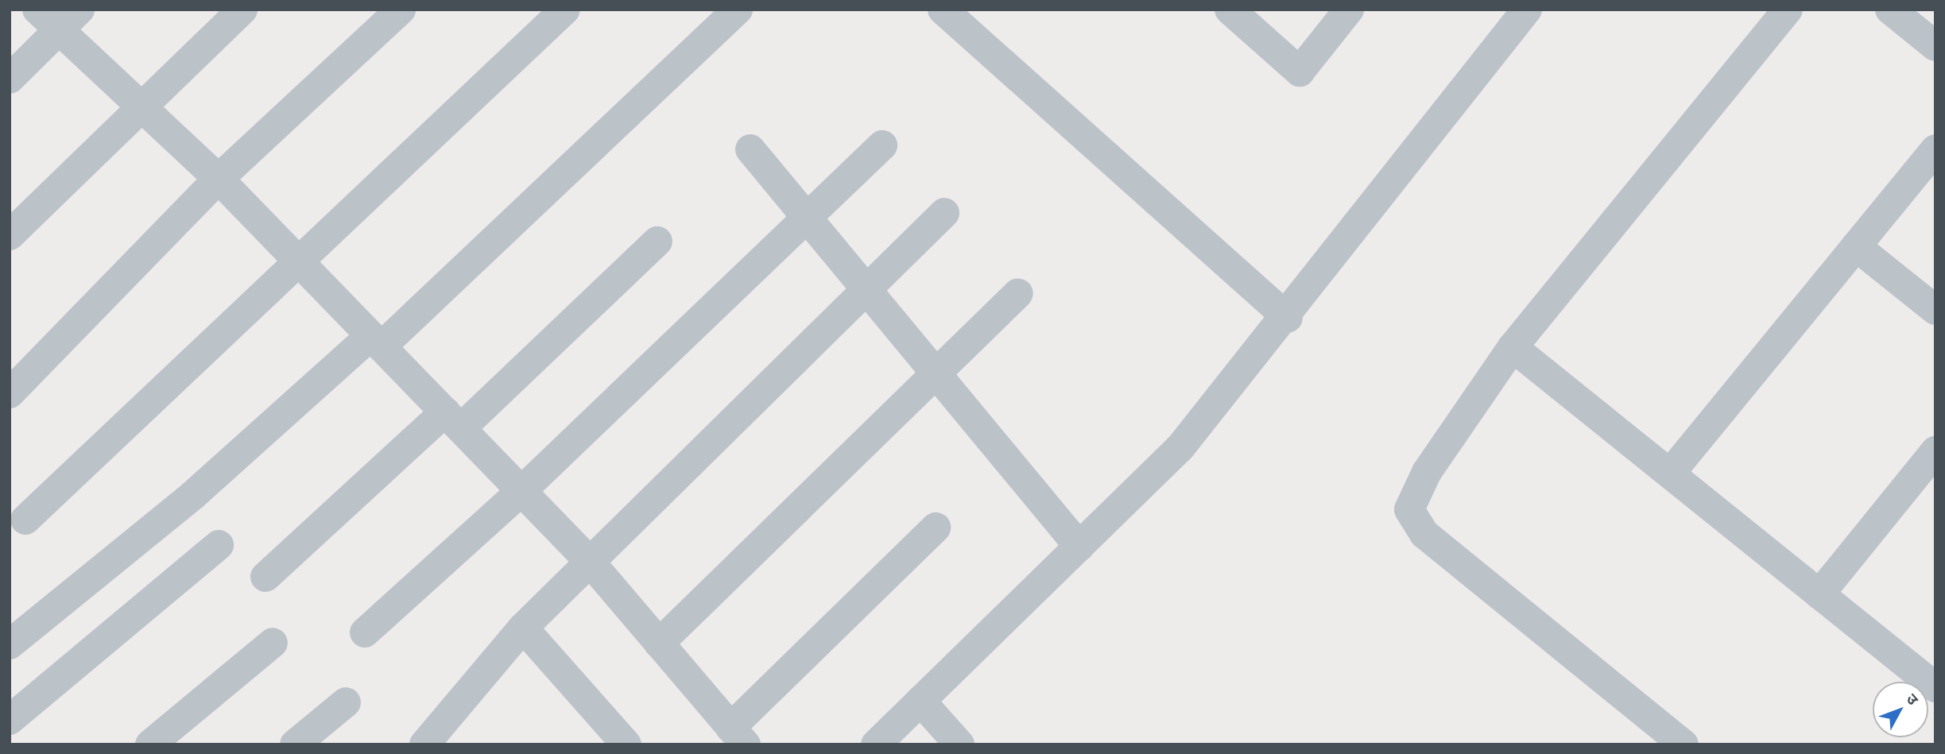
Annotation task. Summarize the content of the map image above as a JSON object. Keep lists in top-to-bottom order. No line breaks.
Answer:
{"north":"top right"}
